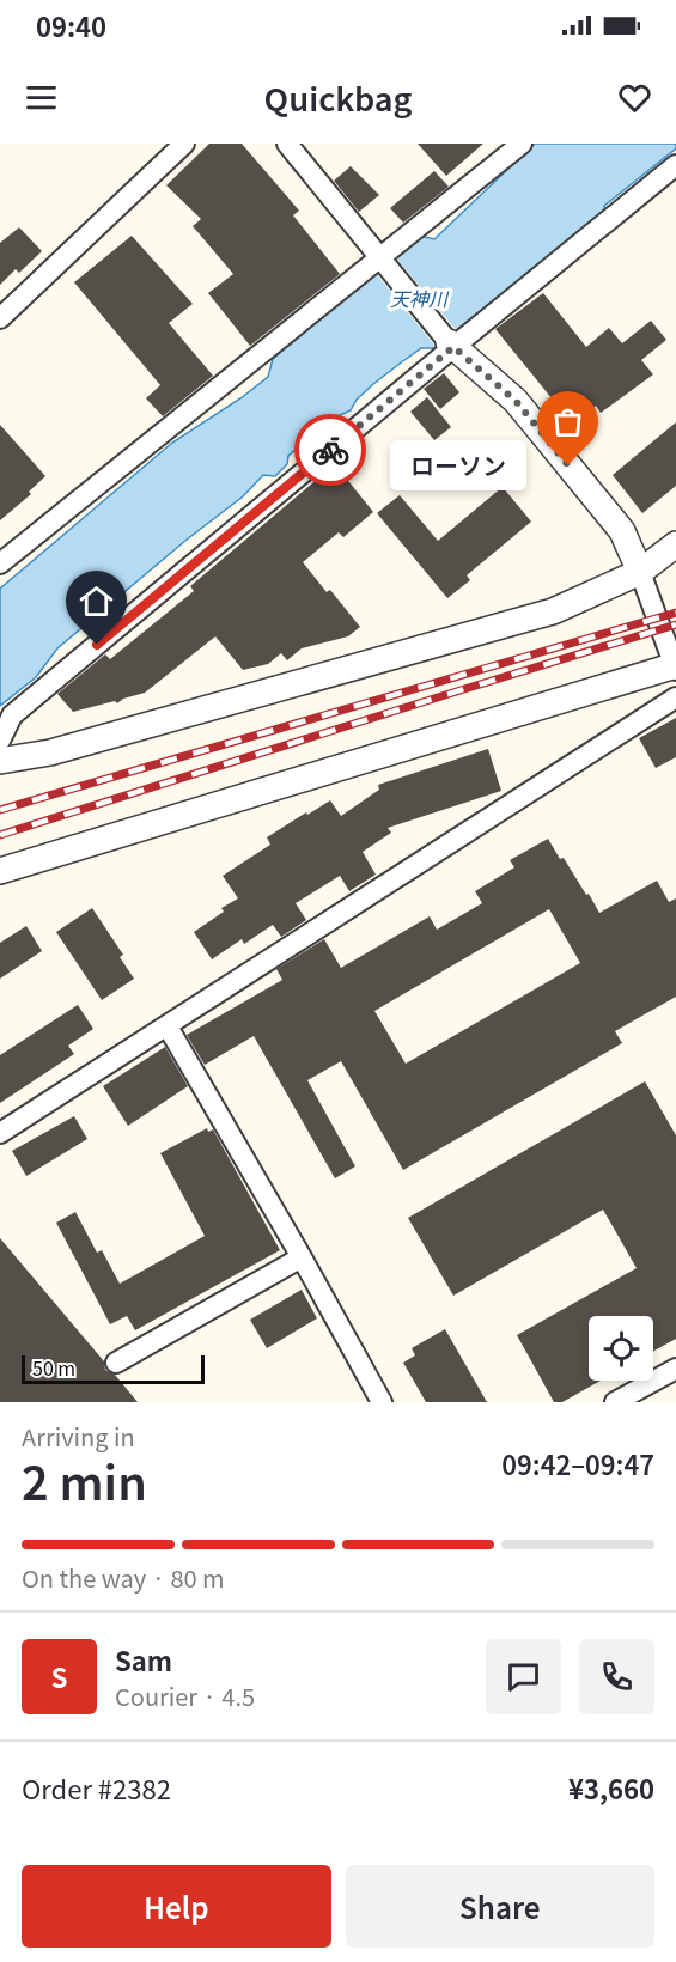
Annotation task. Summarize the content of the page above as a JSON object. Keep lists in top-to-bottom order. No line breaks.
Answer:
{"water":["天神川"],"places":["ローソン"],"scale_bar":"50 m","page":{"status":"09:40","header":"Quickbag","bubble":"ローソン","scale":"50 m","heading":["2 min","Arriving in","09:42–09:47"],"panel":["Sam","Courier · 4.5","Order #2382","¥3,660"],"bar":"On the way · 80 m","round":"S","buttons":["Help","Share"]}}
